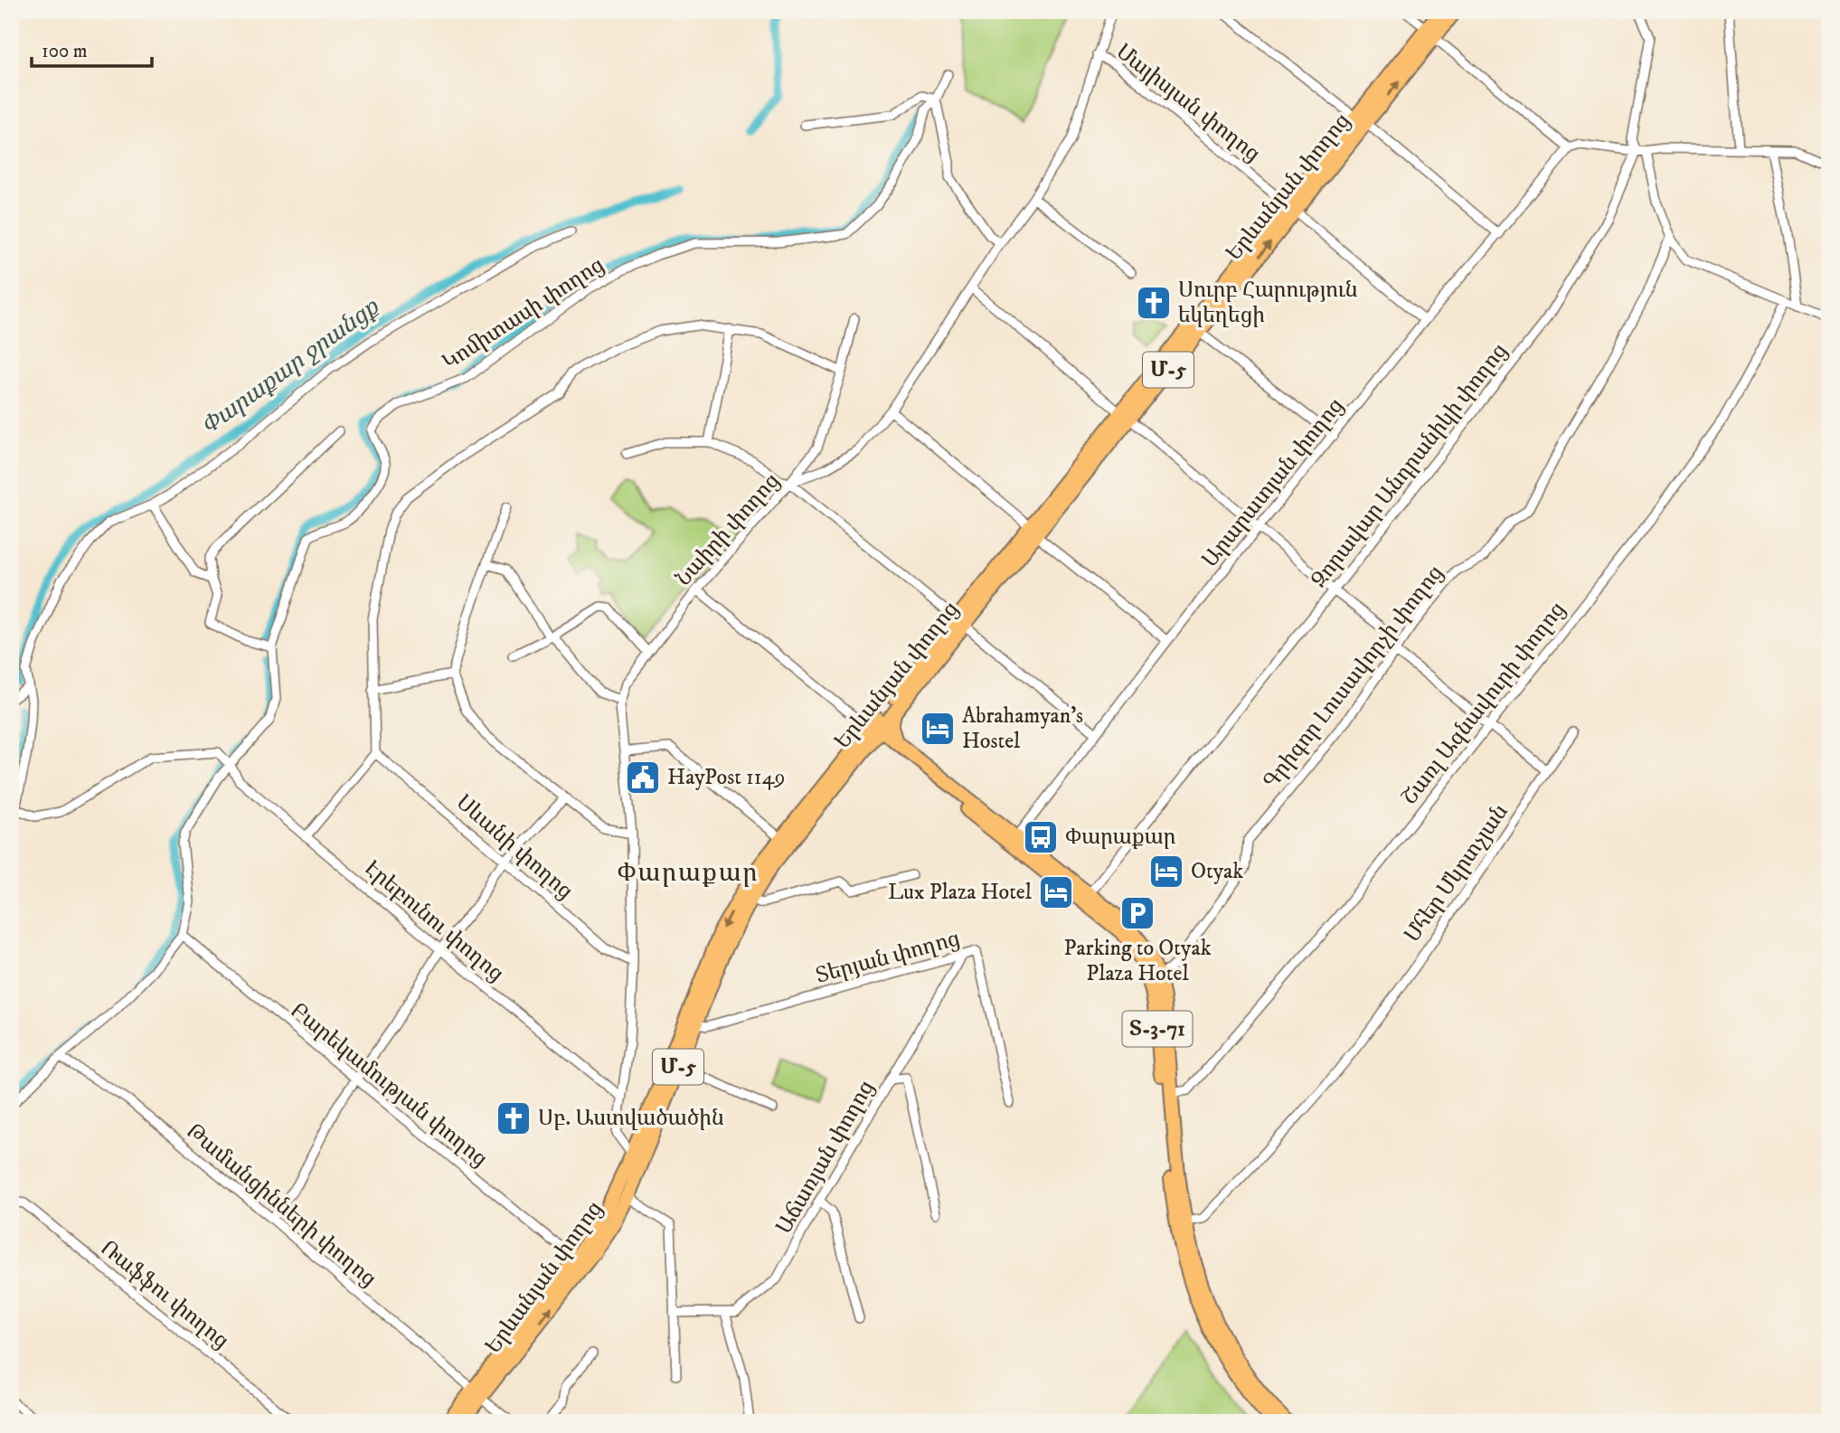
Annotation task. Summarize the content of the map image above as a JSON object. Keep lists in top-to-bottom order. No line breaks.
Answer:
{"streets":{"main road":["Երևանյան փողոց","Մ-5","Տ-3-71"],"street":["Մայիսյան փողոց","Կոմիտասի փողոց","Զորավար Անդրանիկի փողոց","Արարատյան փողոց","Նաիրի փողոց","Գրիգոր Լուսավորչի փողոց","Շառլ Ազնավուրի փողոց","Սևանի փողոց","Մհեր Մկրտչյան","Էրեբունու փողոց","Տերյան փողոց","Բարեկամության փողոց","Աճառյան փողոց","Թամանցինների փողոց","Ռաֆֆու փողոց"]},"crossings":[["Մայիսյան փողոց","Երևանյան փողոց"],["Մայիսյան փողոց","Արարատյան փողոց"],["Մայիսյան փողոց","Նաիրի փողոց"],["Երևանյան փողոց","Տերյան փողոց"],["Երևանյան փողոց","Տ-3-71"],["Երևանյան փողոց","Բարեկամության փողոց"],["Երևանյան փողոց","Թամանցինների փողոց"],["Կոմիտասի փողոց","Էրեբունու փողոց"],["Կոմիտասի փողոց","Բարեկամության փողոց"],["Կոմիտասի փողոց","Թամանցինների փողոց"],["Զորավար Անդրանիկի փողոց","Տ-3-71"],["Արարատյան փողոց","Տ-3-71"],["Գրիգոր Լուսավորչի փողոց","Տ-3-71"],["Շառլ Ազնավուրի փողոց","Տ-3-71"],["Մհեր Մկրտչյան","Տ-3-71"],["Տերյան փողոց","Աճառյան փողոց"]],"districts":["Փարաքար"],"water":["Փարաքար ջրանցք"],"places":{"church":["Սուրբ Հարություն եկեղեցի","Սբ. Աստվածածին"],"hotel":["Abrahamyan's Hostel","Otyak","Lux Plaza Hotel"],"public building":["HayPost 1149"],"bus stop":["Փարաքար"],"parking":["Parking to Otyak Plaza Hotel"]},"scale_bar":"100 m"}
